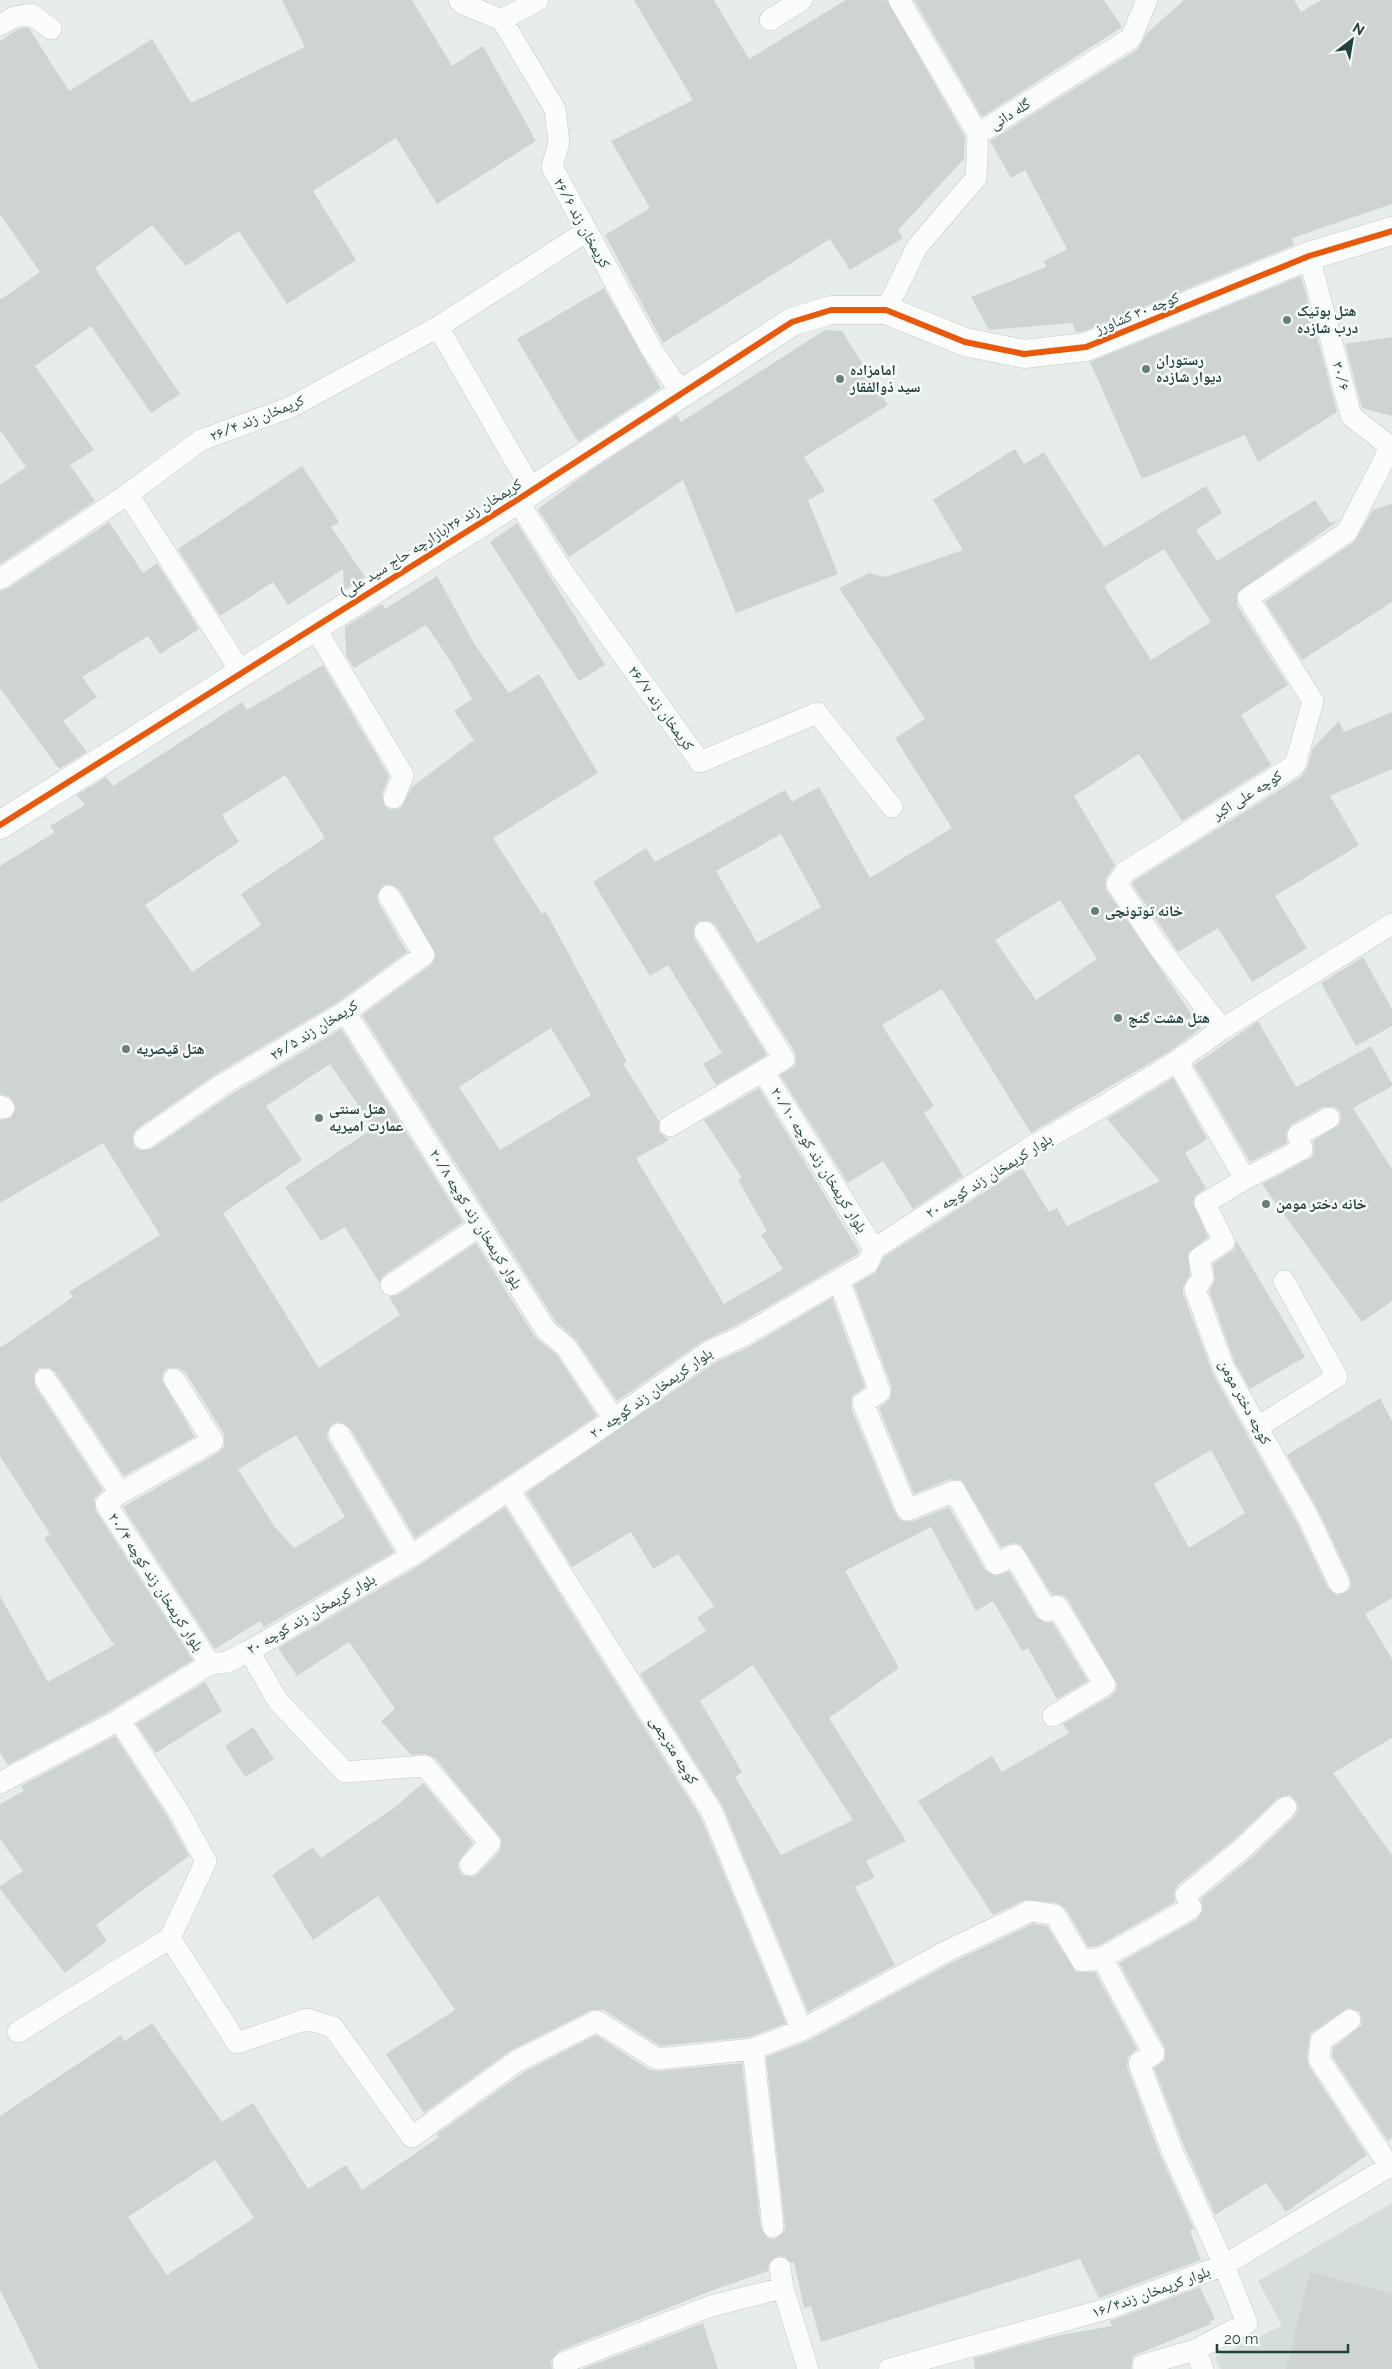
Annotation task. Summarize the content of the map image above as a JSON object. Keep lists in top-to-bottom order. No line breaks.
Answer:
{"streets":{"street":["کوچه ۳۰ کشاورز","کریمخان زند ۲۶(بازارچه حاج سید علی)"],"lane":["گله دانی","کریمخان زند ۲۶/۶","۳۰/۶","کریمخان زند ۲۶/۴","کریمخان زند ۲۶/۷","کوچه علی اکبر","کریمخان زند ۲۶/۵","بلوار کریمخان زند کوچه ۲۰/۱۰","بلوار کریمخان زند کوچه ۲۰","بلوار کریمخان زند کوچه ۲۰/۸","کوچه دختر مومن","بلوار کریمخان زند کوچه ۲۰/۴","کوچه مترجمی","بلوار کریمخان زند۱۶/۴"]},"crossings":[["گله دانی","کوچه ۳۰ کشاورز"],["گله دانی","کریمخان زند ۲۶(بازارچه حاج سید علی)"],["کریمخان زند ۲۶/۶","کریمخان زند ۲۶/۴"],["کریمخان زند ۲۶/۶","کریمخان زند ۲۶(بازارچه حاج سید علی)"],["کوچه ۳۰ کشاورز","۳۰/۶"],["کوچه ۳۰ کشاورز","کریمخان زند ۲۶(بازارچه حاج سید علی)"],["۳۰/۶","کوچه علی اکبر"],["کریمخان زند ۲۶(بازارچه حاج سید علی)","کریمخان زند ۲۶/۷"],["کوچه علی اکبر","بلوار کریمخان زند کوچه ۲۰"],["کریمخان زند ۲۶/۵","بلوار کریمخان زند کوچه ۲۰/۸"],["بلوار کریمخان زند کوچه ۲۰/۱۰","بلوار کریمخان زند کوچه ۲۰"],["بلوار کریمخان زند کوچه ۲۰","بلوار کریمخان زند کوچه ۲۰/۸"],["بلوار کریمخان زند کوچه ۲۰","بلوار کریمخان زند کوچه ۲۰/۴"],["بلوار کریمخان زند کوچه ۲۰","کوچه مترجمی"]],"places":["هتل بوتیک درب شازده","رستوران دیوار شازده","امامزاده سید ذوالفقار","خانه توتونچی","هتل هشت گنج","هتل قیصریه","هتل سنتی عمارت امیریه","خانه دختر مومن"],"scale_bar":"20 m","north":"top right"}
